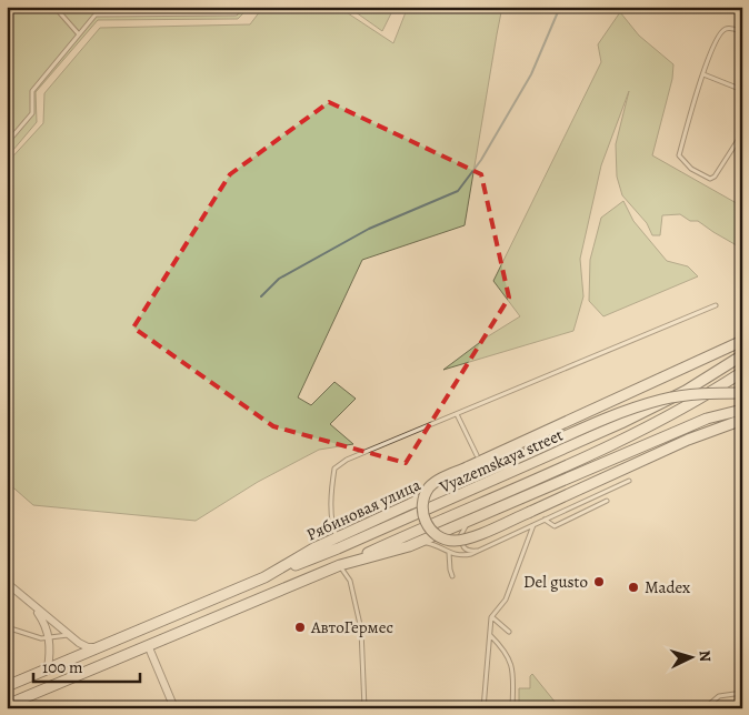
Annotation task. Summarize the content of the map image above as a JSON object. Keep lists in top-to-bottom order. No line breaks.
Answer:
{"streets":{"main road":["Vyazemskaya street","Рябиновая улица"]},"crossings":[["Vyazemskaya street","Рябиновая улица"]],"places":["Del gusto","Madex","АвтоГермес"],"scale_bar":"100 m","north":"right"}
